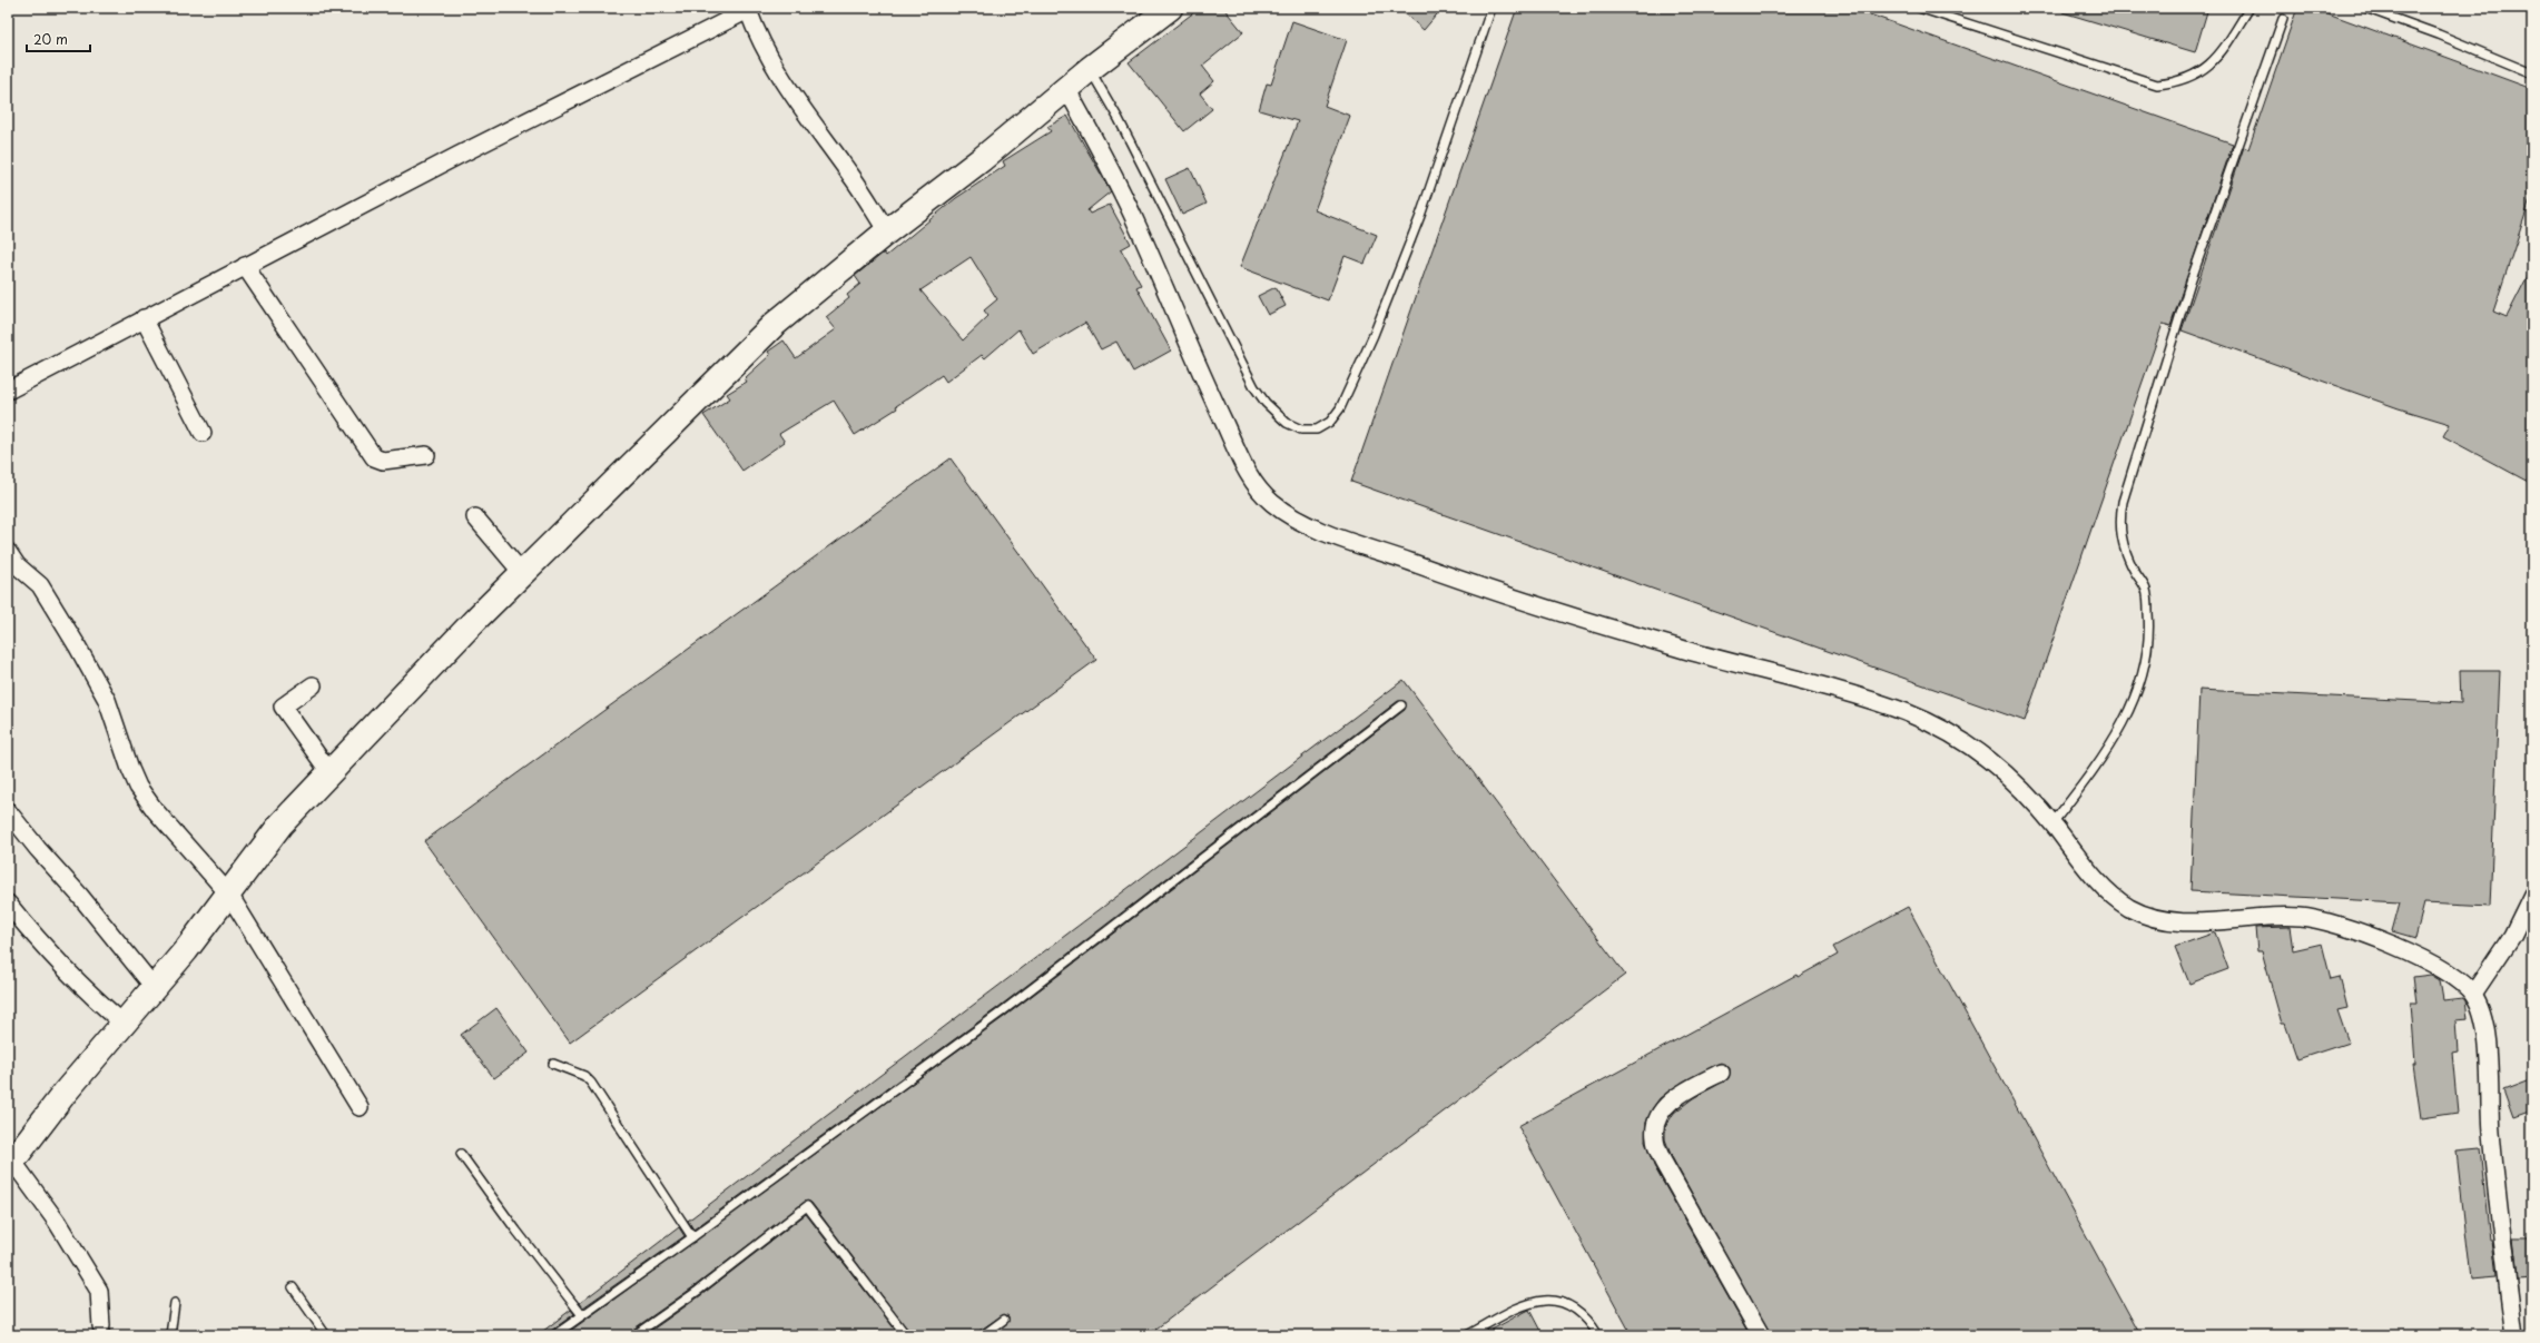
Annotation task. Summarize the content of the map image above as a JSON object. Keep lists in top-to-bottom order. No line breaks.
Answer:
{"scale_bar":"20 m"}
